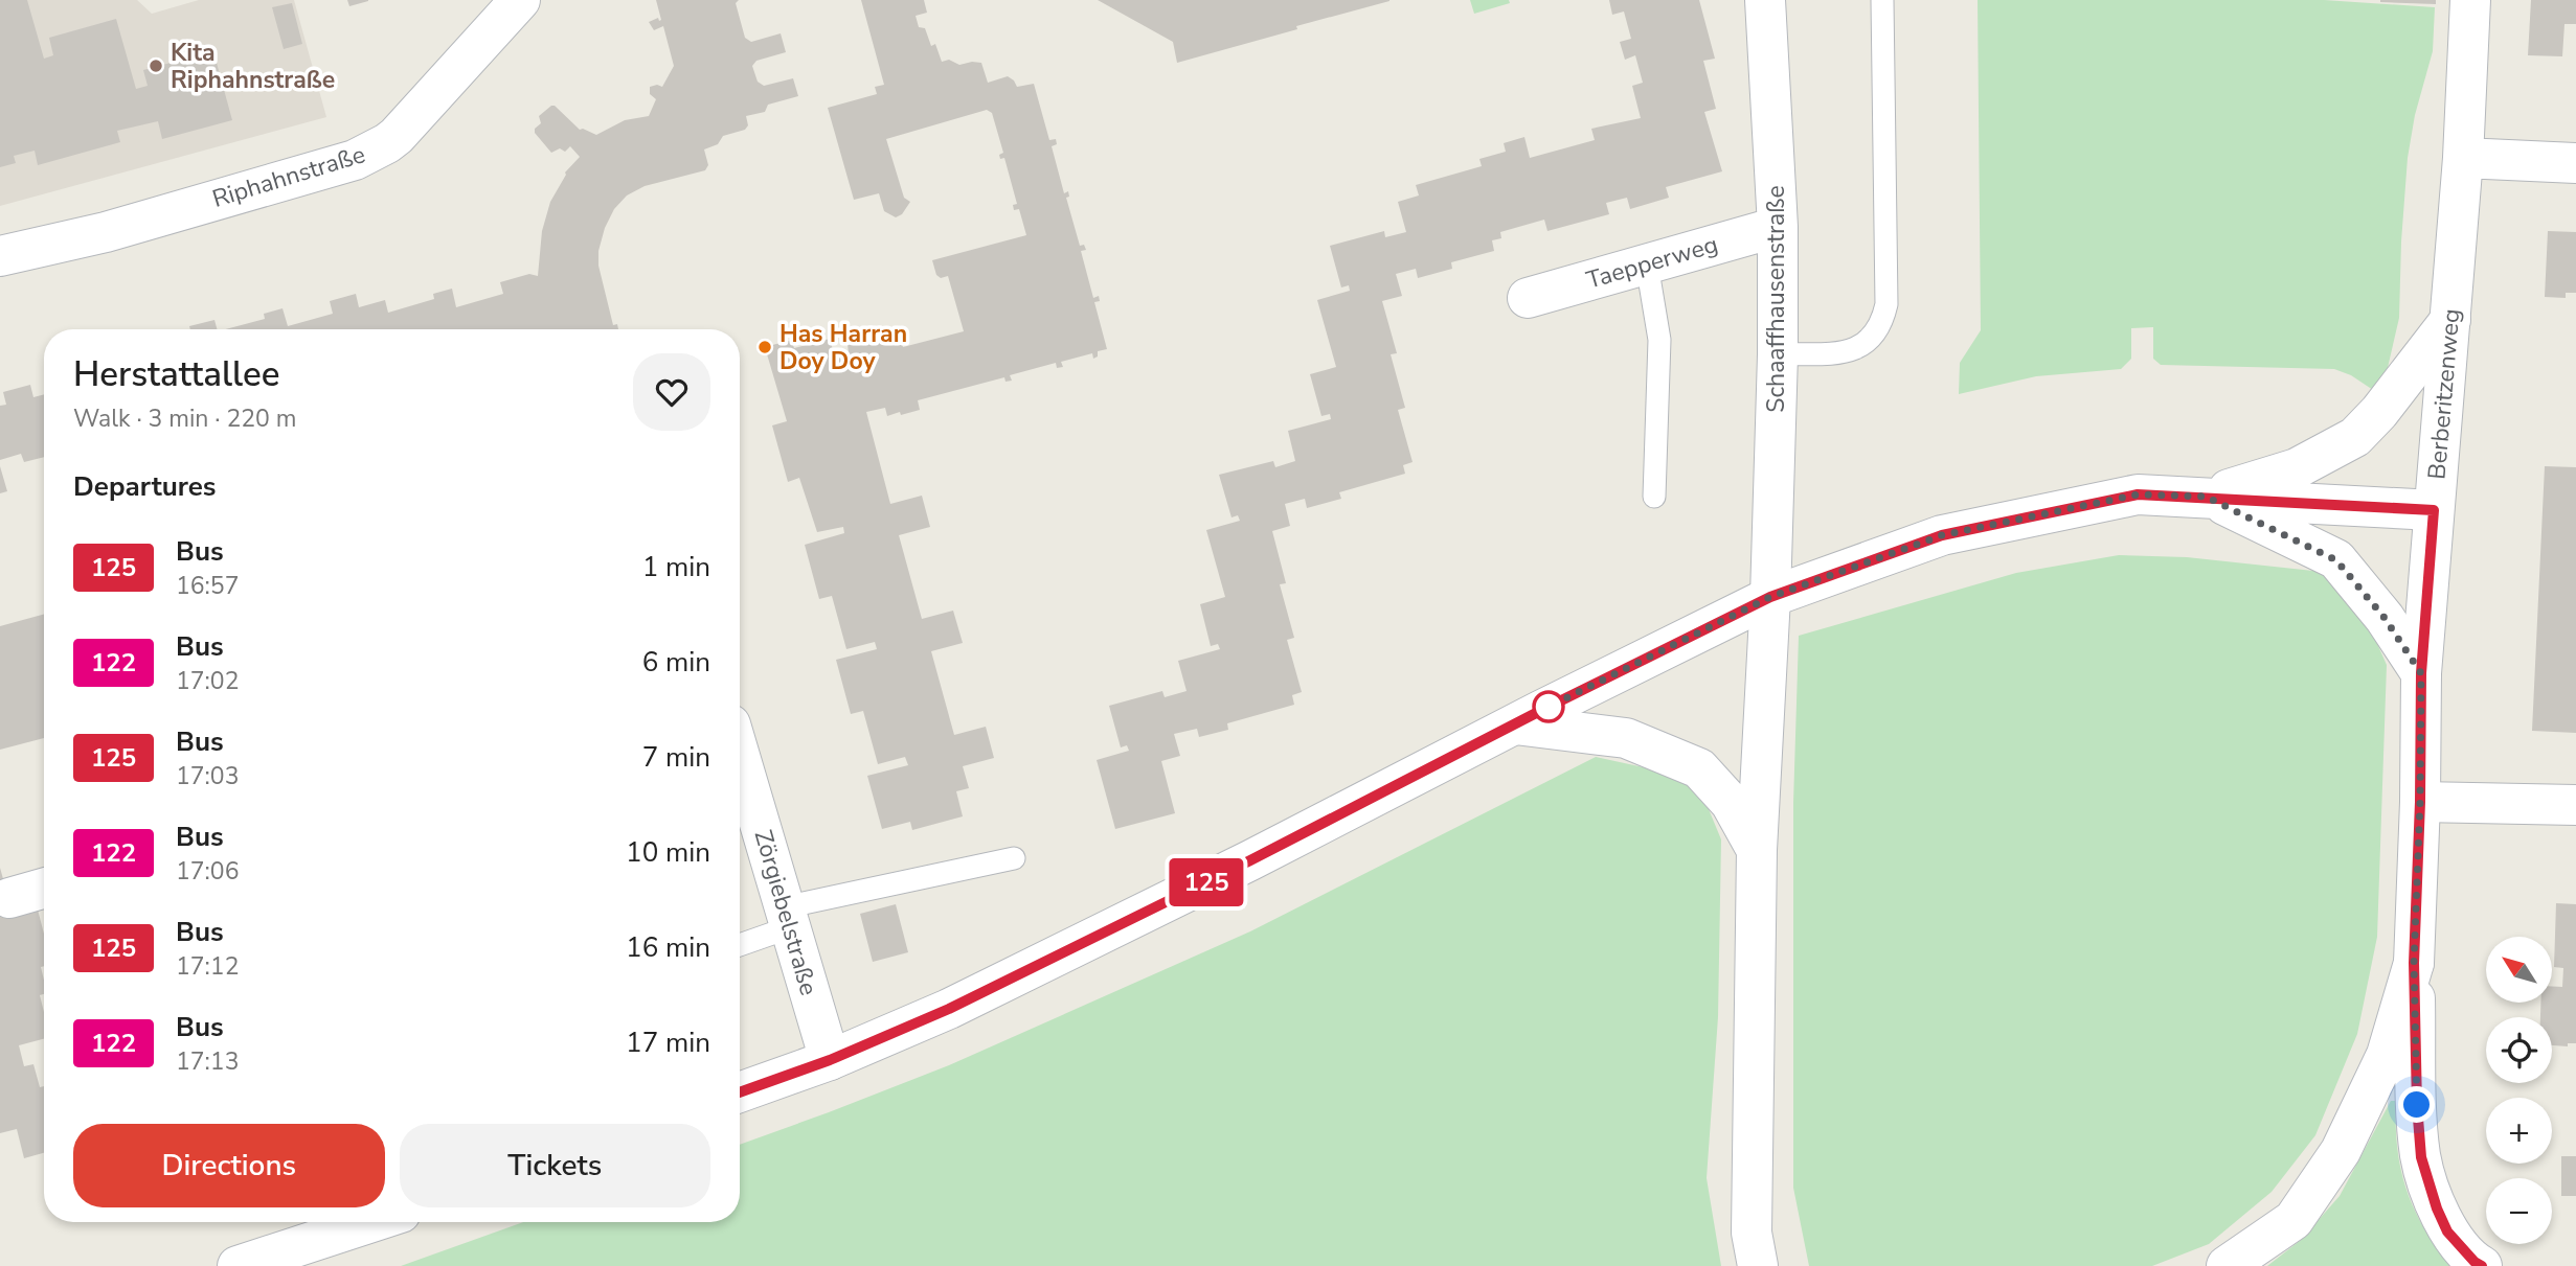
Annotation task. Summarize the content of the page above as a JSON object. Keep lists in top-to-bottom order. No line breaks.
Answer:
{"streets":{"street":["Riphahnstraße","Taepperweg","Schaaffhausenstraße","Berberitzenweg","Zörgiebelstraße"]},"crossings":[["Taepperweg","Schaaffhausenstraße"]],"places":["Kita Riphahnstraße","Has Harran Doy Doy"],"lines":["bus line 125"],"north":"top left","page":{"on_map":"125","heading":[["Herstattallee","Walk · 3 min · 220 m"],"Departures"],"list":[{"mark":"125","name":"Bus","note":"16:57","value":"1 min"},{"mark":"122","name":"Bus","note":"17:02","value":"6 min"},{"mark":"125","name":"Bus","note":"17:03","value":"7 min"},{"mark":"122","name":"Bus","note":"17:06","value":"10 min"},{"mark":"125","name":"Bus","note":"17:12","value":"16 min"},{"mark":"122","name":"Bus","note":"17:13","value":"17 min"}],"map_buttons":["+","−"],"buttons":["Directions","Tickets"]}}
